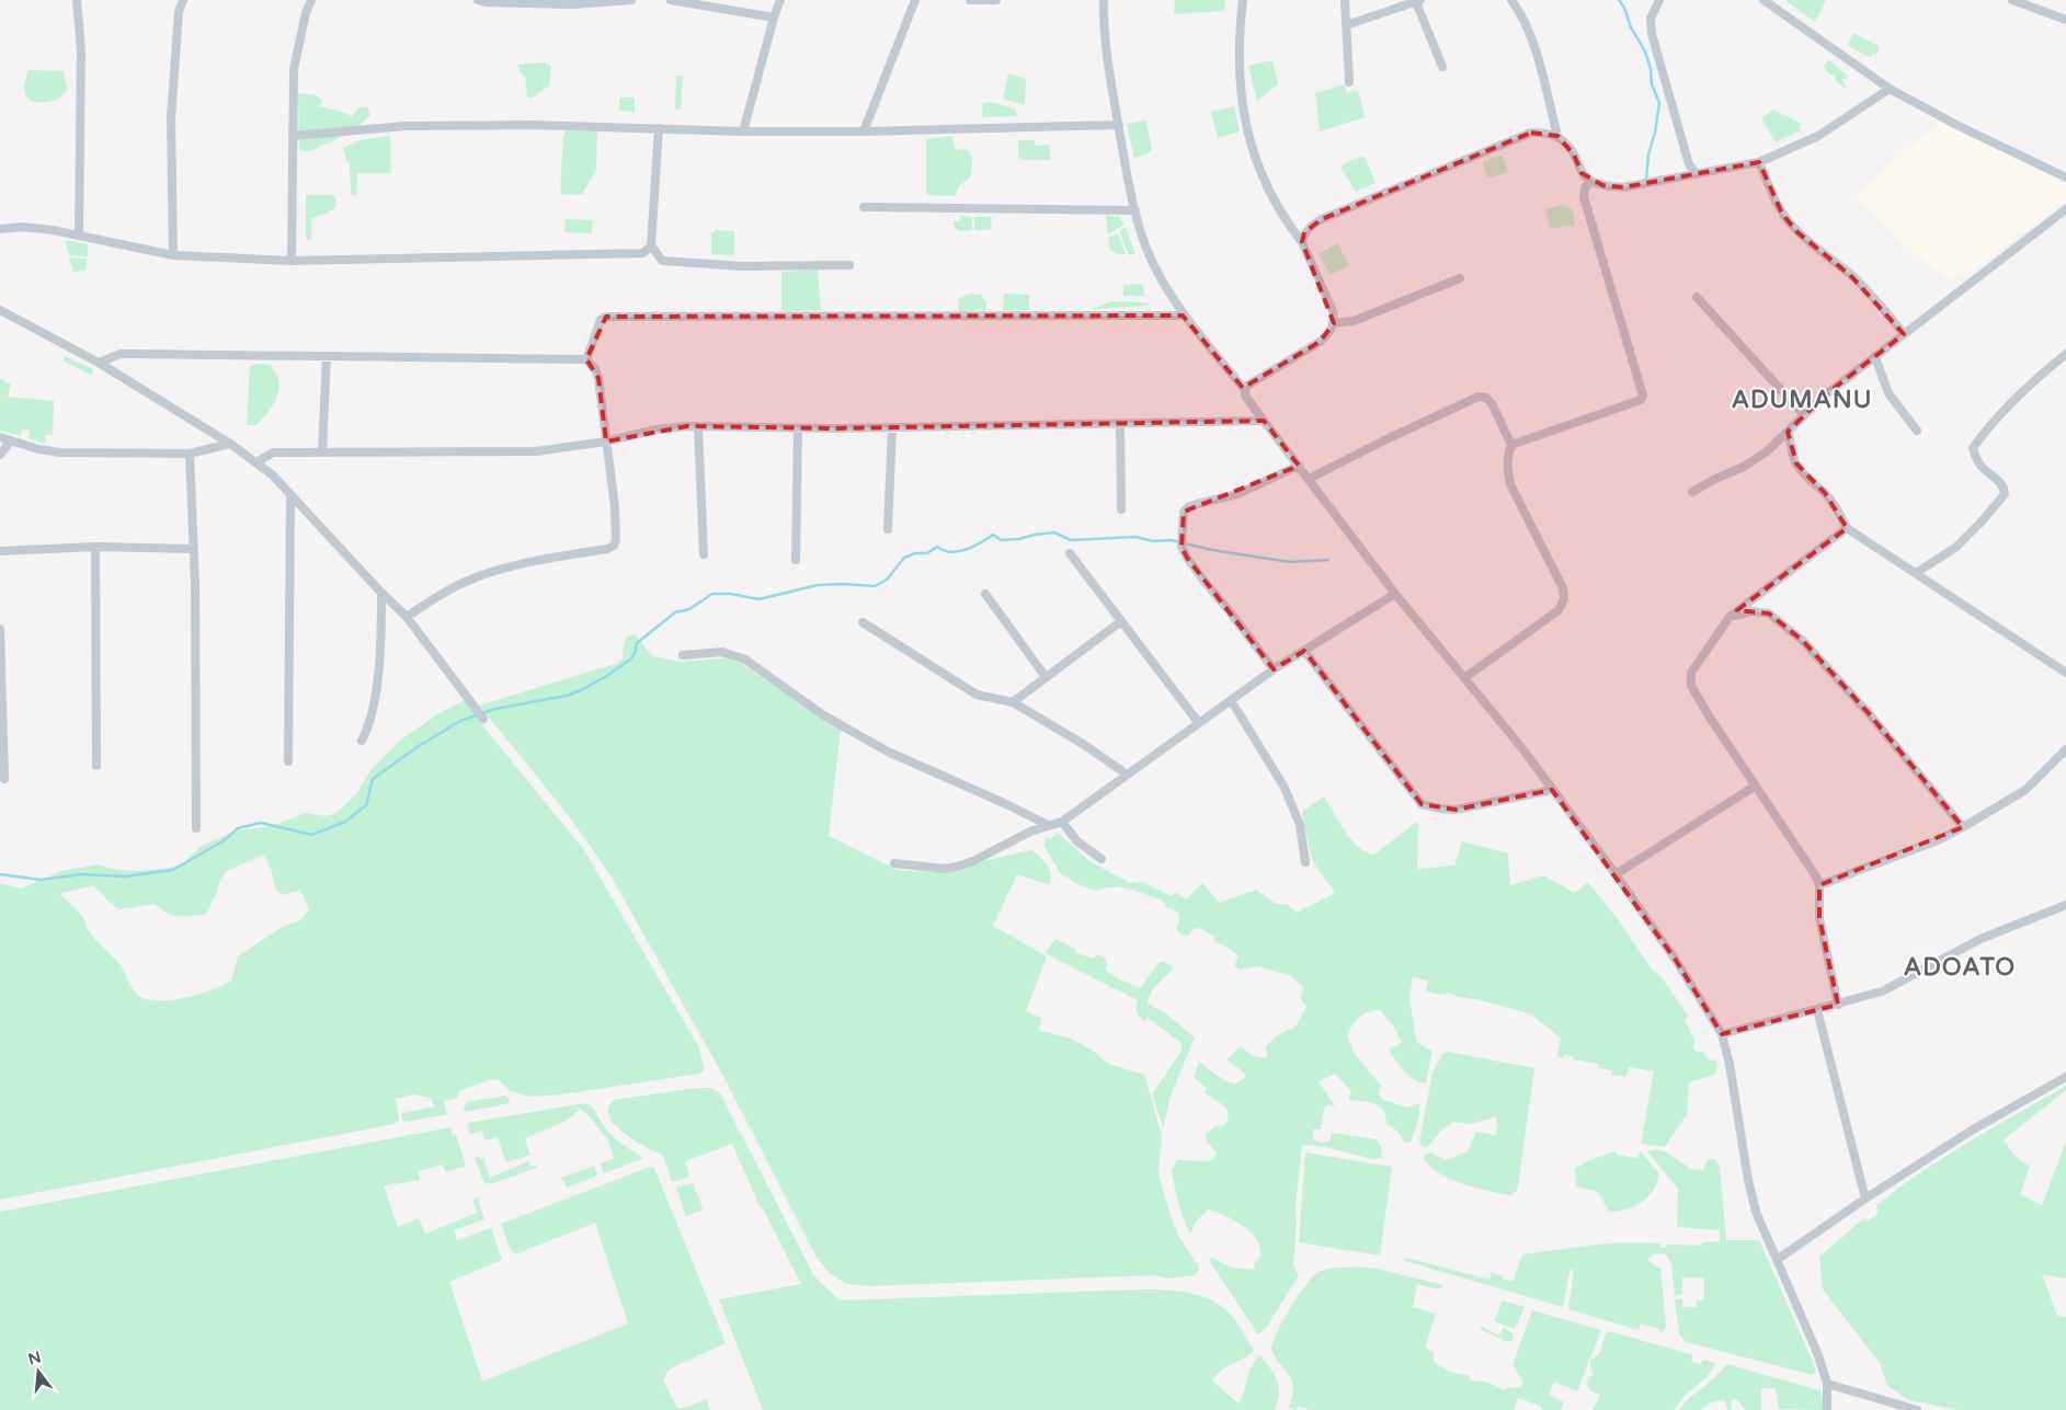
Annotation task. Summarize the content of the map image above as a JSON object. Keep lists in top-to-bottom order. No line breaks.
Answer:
{"districts":["ADUMANU","ADOATO"],"north":"top"}
